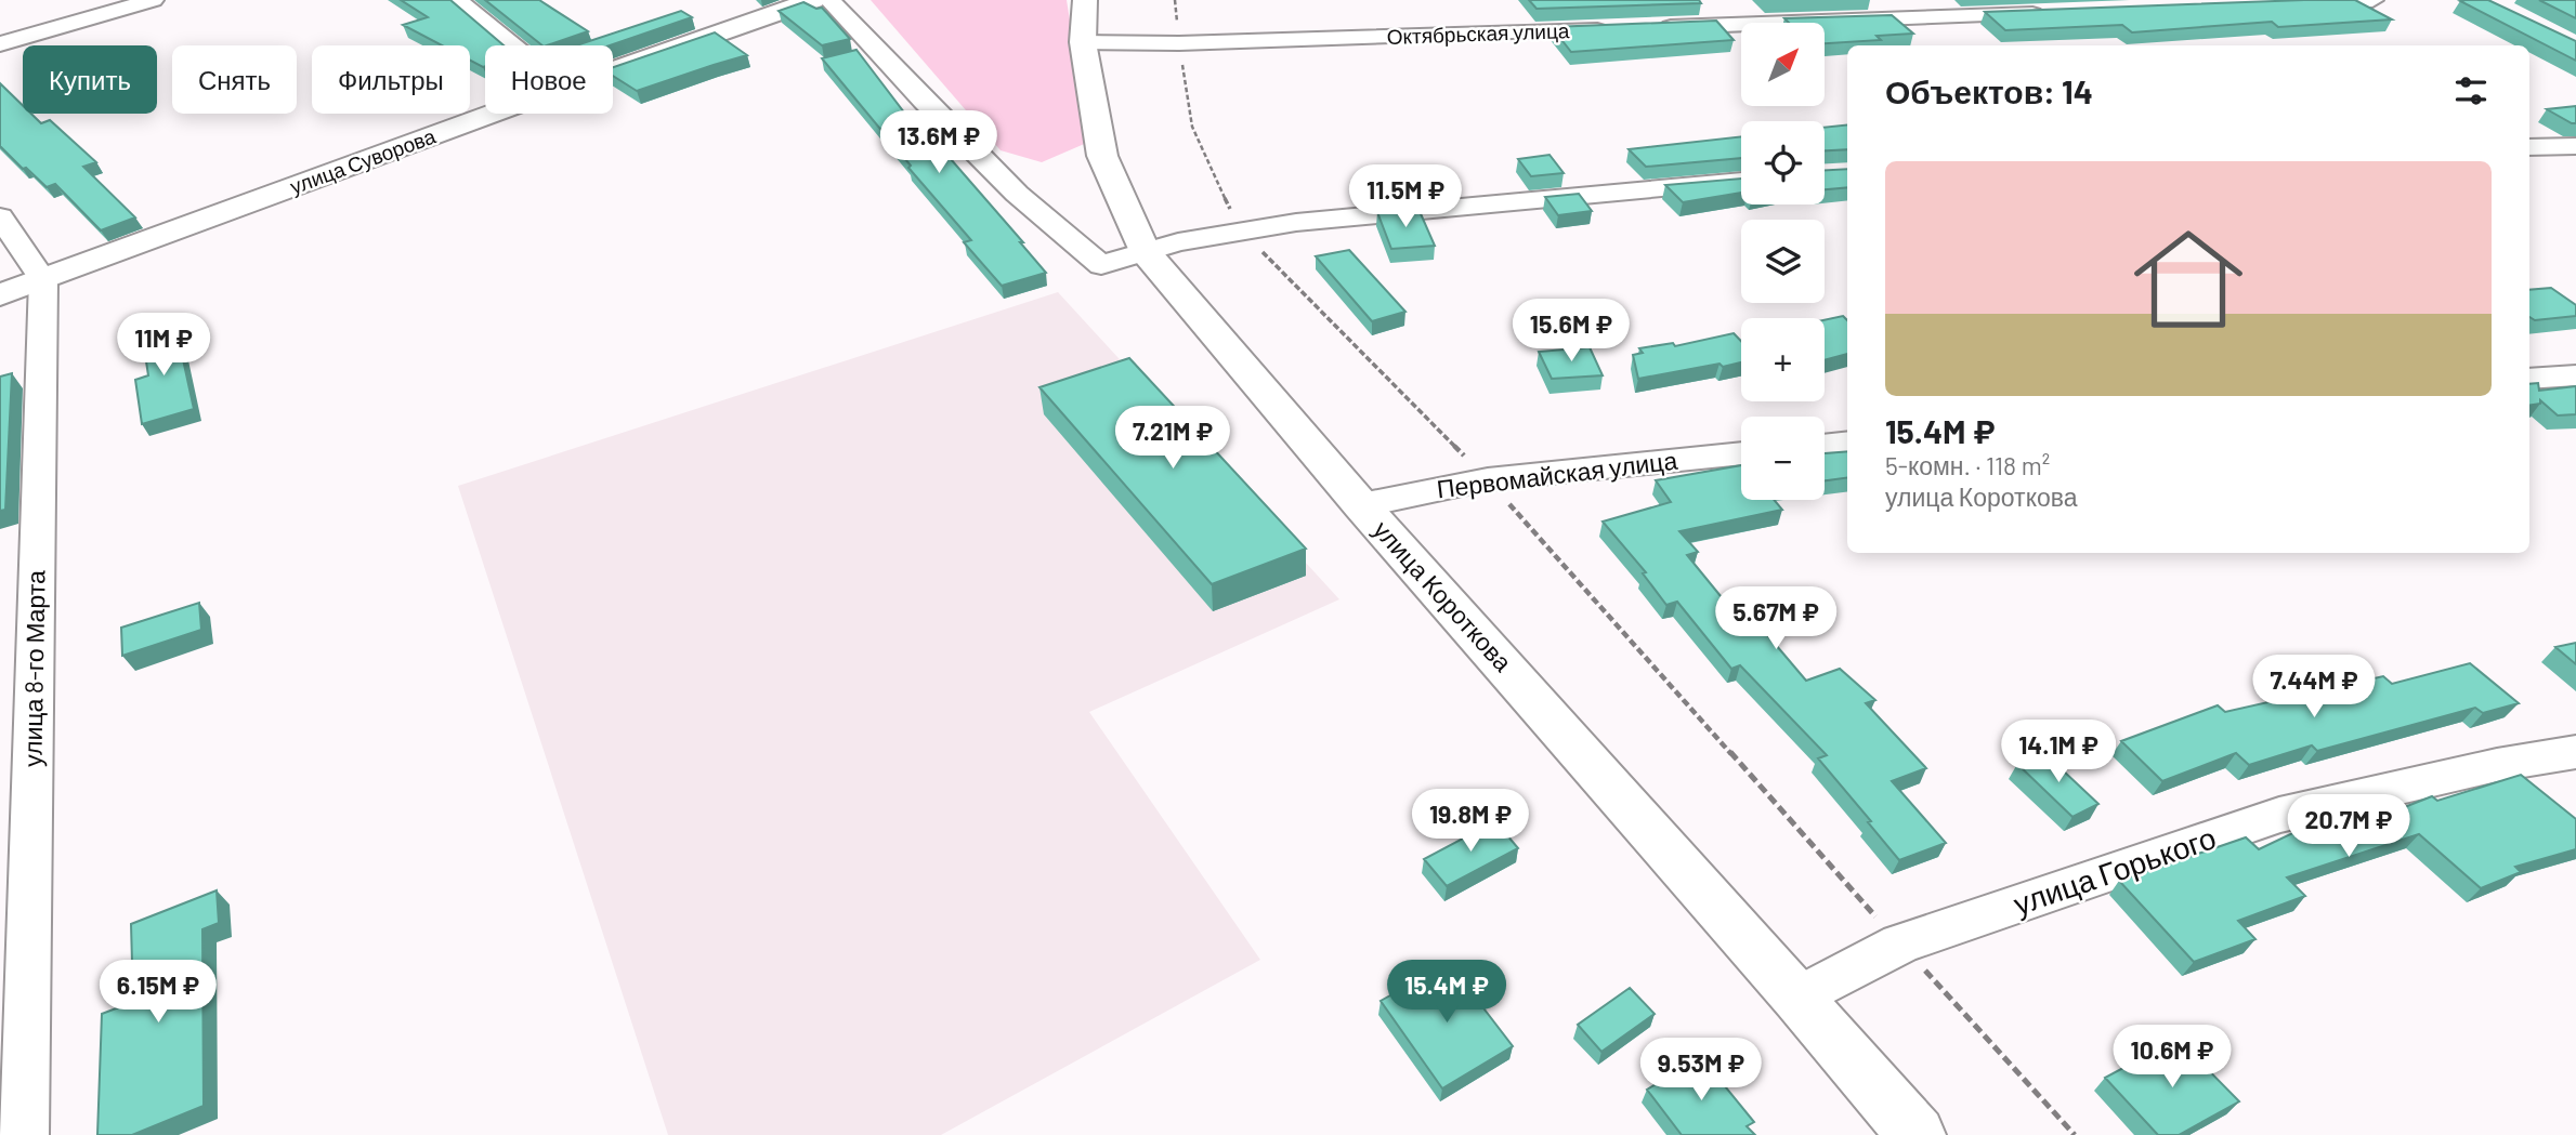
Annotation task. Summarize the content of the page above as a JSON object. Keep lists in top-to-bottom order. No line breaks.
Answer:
{"streets":{"street":["Октябрьская улица","улица Суворова","Первомайская улица","улица Короткова","улица 8-го Марта","улица Горького"]},"crossings":[["Октябрьская улица","улица Короткова"],["улица Суворова","улица 8-го Марта"],["Первомайская улица","улица Короткова"],["улица Короткова","улица Горького"]],"north":"top right","page":{"map_buttons":["+","−"],"chip":["Купить","Снять","Фильтры","Новое"],"heading":"Объектов: 14","price":["13.6M ₽","11.5M ₽","15.6M ₽","11M ₽","7.21M ₽","5.67M ₽","7.44M ₽","14.1M ₽","19.8M ₽","20.7M ₽","6.15M ₽","15.4M ₽","10.6M ₽","9.53M ₽"],"list":[{"name":"15.4M ₽","note":"5-комн. · 118 m² · улица Короткова"}]}}
